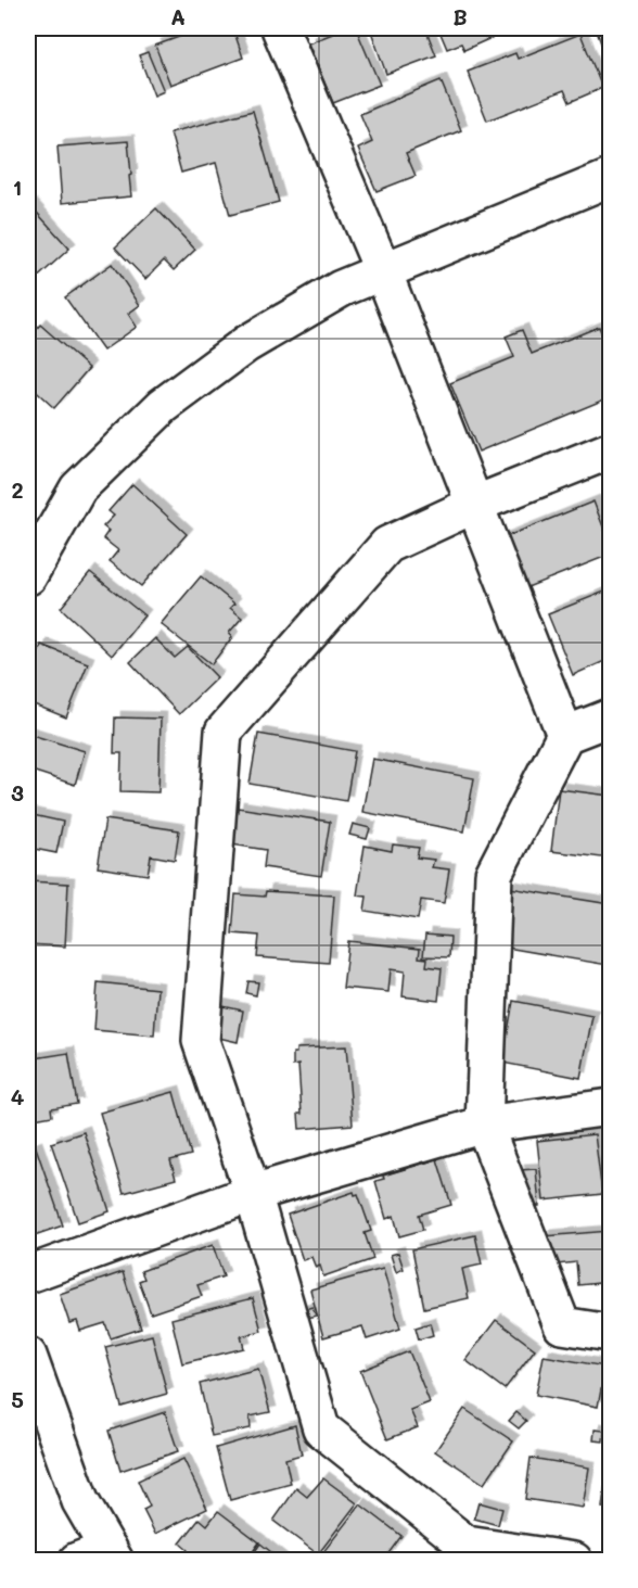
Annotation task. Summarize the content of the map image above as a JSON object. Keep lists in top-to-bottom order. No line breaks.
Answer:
{"grid":{"columns":["A","B"],"rows":["1","2","3","4","5"]}}
